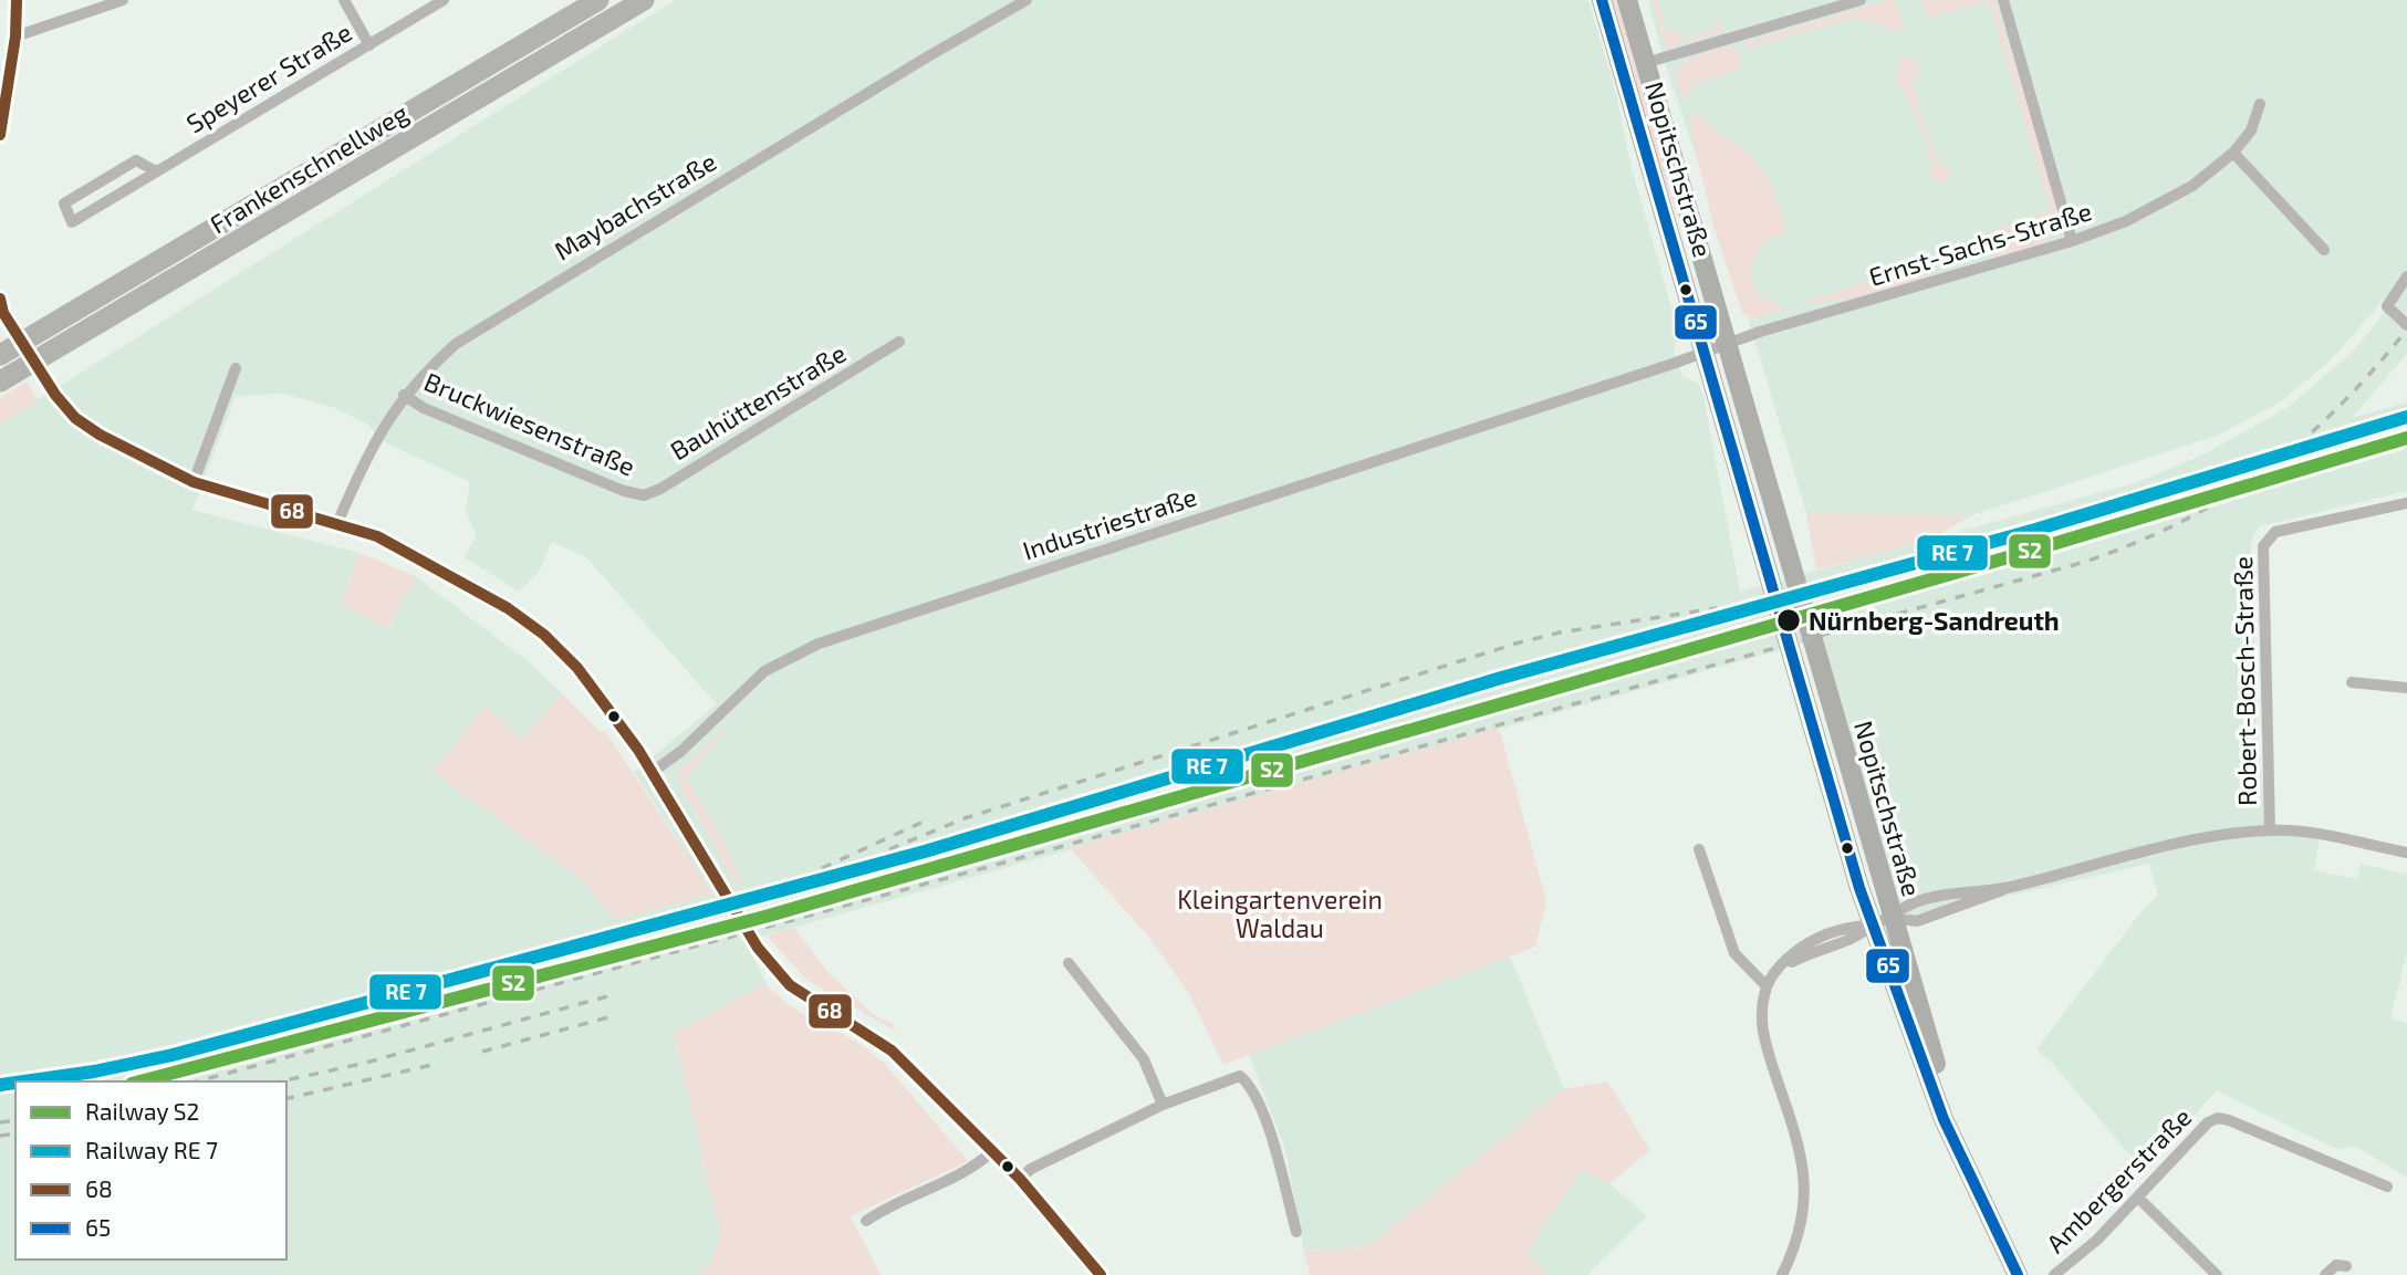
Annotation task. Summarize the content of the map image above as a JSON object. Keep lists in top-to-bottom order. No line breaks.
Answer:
{"streets":{"highway":["Frankenschnellweg"],"main road":["Nopitschstraße"],"street":["Speyerer Straße","Maybachstraße","Ernst-Sachs-Straße","Bauhüttenstraße","Bruckwiesenstraße","Industriestraße","Robert-Bosch-Straße","Ambergerstraße"]},"crossings":[["Nopitschstraße","Ernst-Sachs-Straße"],["Nopitschstraße","Industriestraße"],["Maybachstraße","Bruckwiesenstraße"],["Bauhüttenstraße","Bruckwiesenstraße"]],"parks":["Kleingartenverein Waldau"],"places":["Nürnberg-Sandreuth"],"lines":["transit line 68","transit line 65","rail line S2"],"legend":["Railway S2","Railway RE 7","68","65"]}
